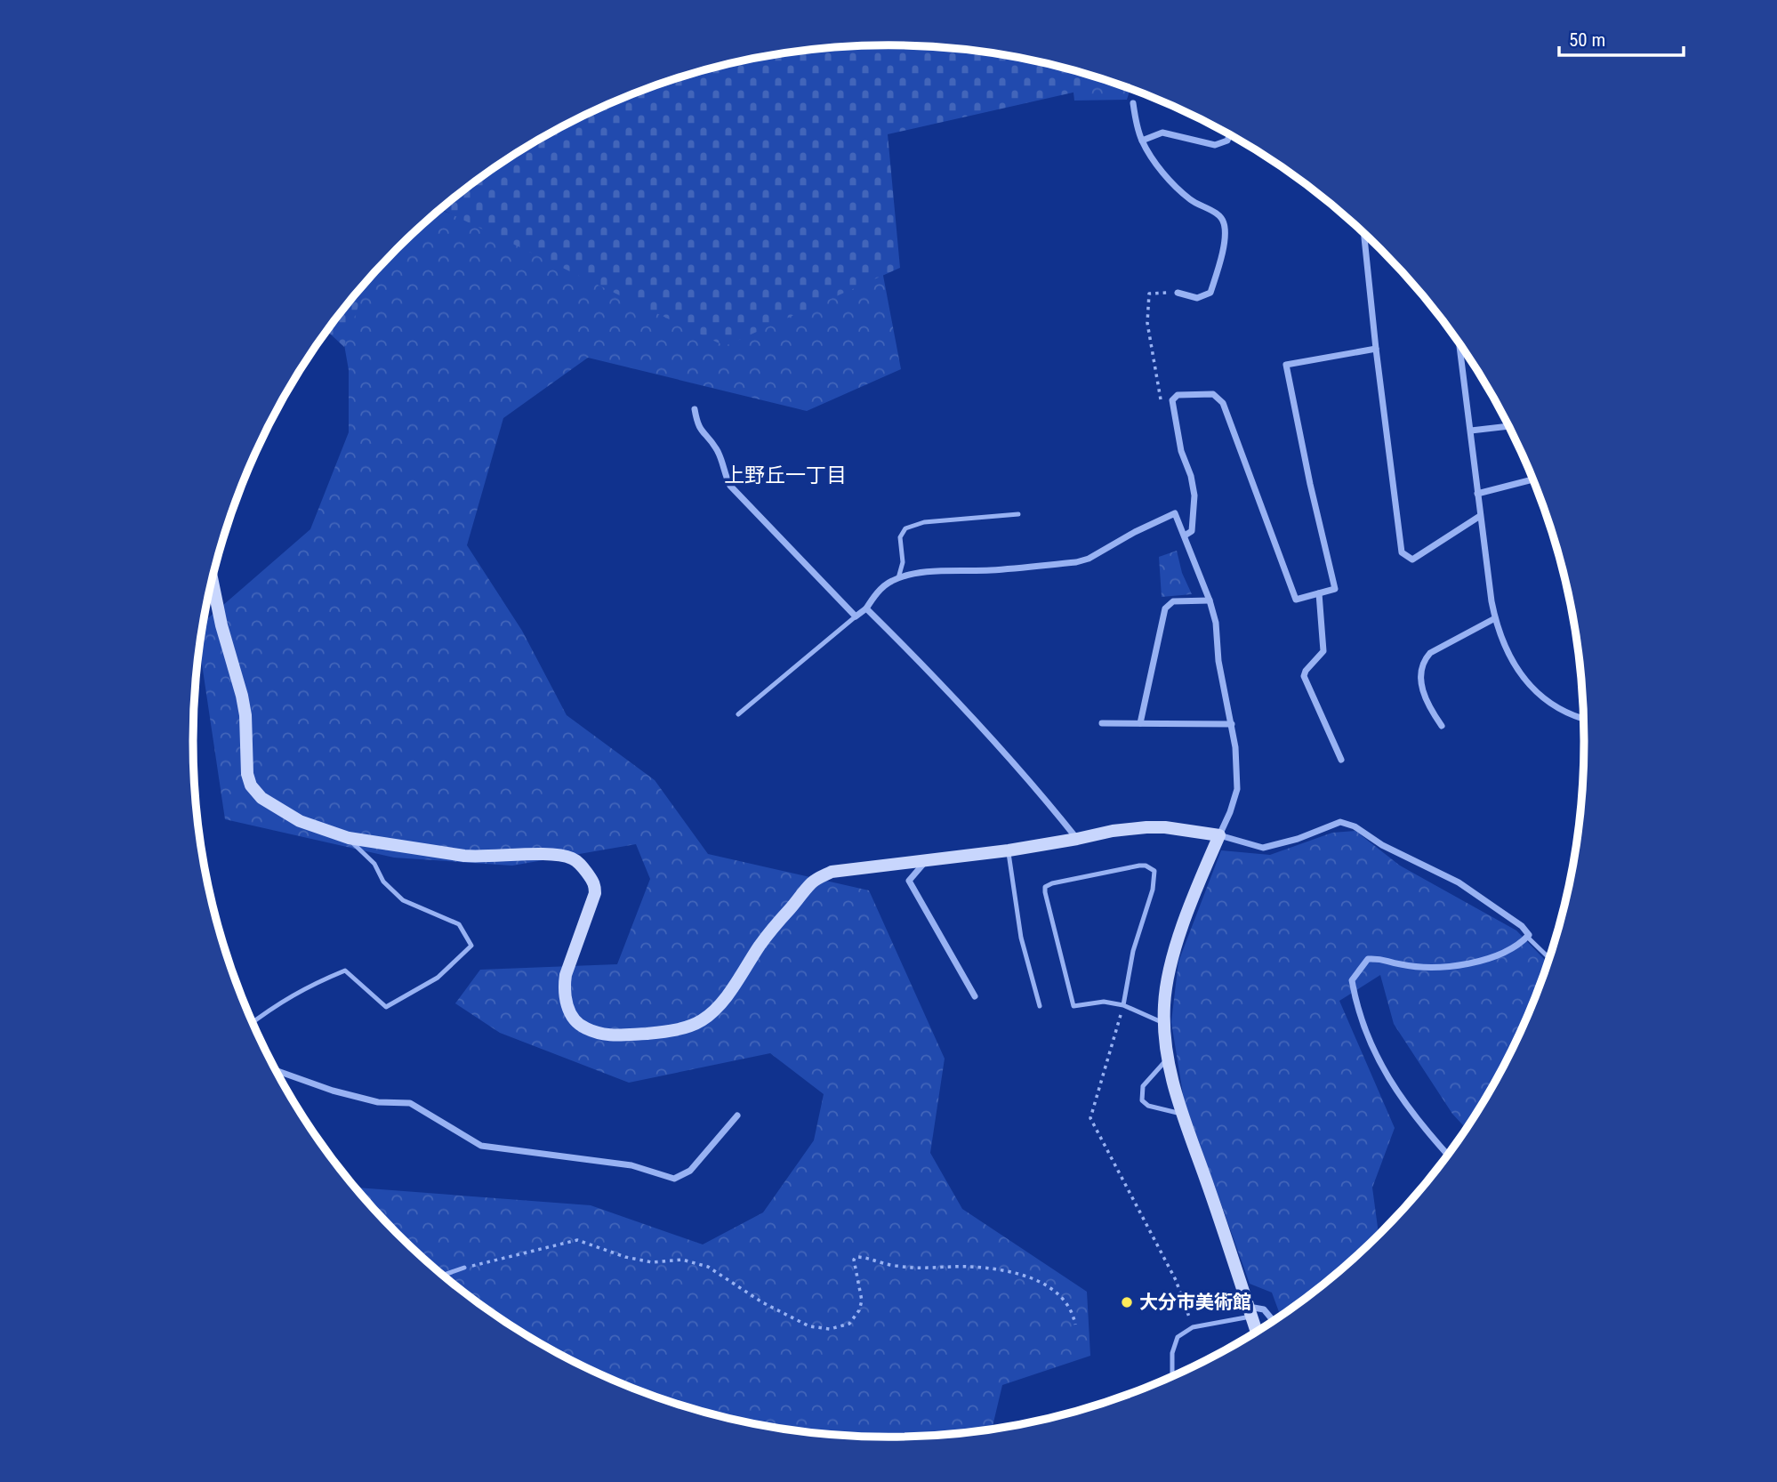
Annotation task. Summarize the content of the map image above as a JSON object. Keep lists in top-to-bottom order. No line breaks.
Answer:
{"districts":["上野丘一丁目"],"places":["大分市美術館"],"scale_bar":"50 m"}
